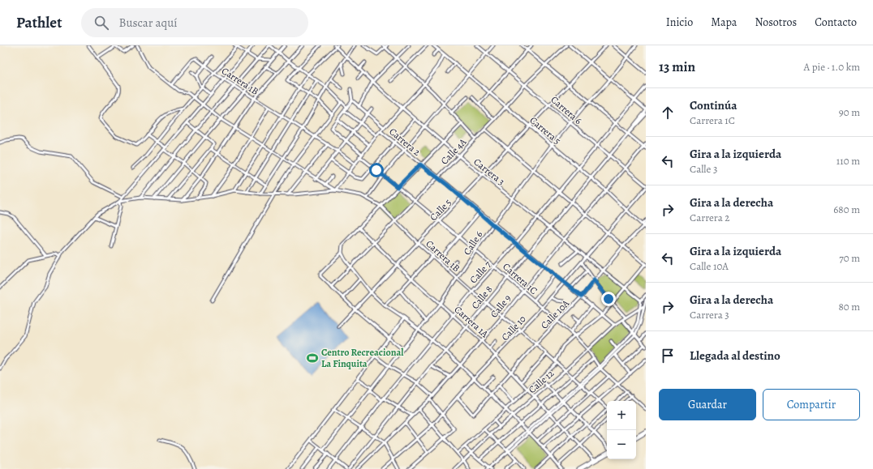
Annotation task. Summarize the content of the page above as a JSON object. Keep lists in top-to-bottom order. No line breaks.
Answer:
{"streets":{"street":["Carrera 1B","Carrera 6","Carrera 5","Carrera 2","Calle 4A","Carrera 3","Calle 5","Calle 6","Calle 7","Carrera 1C","Calle 8","Calle 9","Calle 10A","Carrera 1A","Calle 10","Calle 12"]},"crossings":[["Carrera 1B","Calle 4A"],["Carrera 1B","Calle 5"],["Carrera 1B","Calle 6"],["Carrera 1B","Calle 7"],["Carrera 1B","Calle 8"],["Carrera 1B","Calle 9"],["Carrera 1B","Calle 10A"],["Carrera 1B","Calle 10"],["Carrera 1B","Calle 12"],["Carrera 6","Calle 4A"],["Carrera 6","Calle 5"],["Carrera 6","Calle 6"],["Carrera 6","Calle 7"],["Carrera 6","Calle 8"],["Carrera 6","Calle 9"],["Carrera 6","Calle 10"],["Carrera 5","Calle 4A"],["Carrera 5","Calle 5"],["Carrera 5","Calle 6"],["Carrera 5","Calle 7"],["Carrera 5","Calle 8"],["Carrera 5","Calle 9"],["Carrera 5","Calle 10A"],["Carrera 5","Calle 10"],["Carrera 2","Calle 4A"],["Carrera 2","Calle 5"],["Carrera 2","Calle 6"],["Carrera 2","Calle 7"],["Carrera 2","Calle 8"],["Carrera 2","Calle 9"],["Carrera 2","Calle 10A"],["Carrera 2","Calle 10"],["Carrera 2","Calle 12"],["Calle 4A","Carrera 3"],["Calle 4A","Carrera 1C"],["Calle 4A","Carrera 1A"],["Carrera 3","Calle 5"],["Carrera 3","Calle 6"],["Carrera 3","Calle 7"],["Carrera 3","Calle 8"],["Carrera 3","Calle 9"],["Carrera 3","Calle 10A"],["Carrera 3","Calle 10"],["Calle 5","Carrera 1C"],["Calle 5","Carrera 1A"],["Calle 6","Carrera 1C"],["Calle 6","Carrera 1A"],["Calle 7","Carrera 1C"],["Calle 7","Carrera 1A"],["Carrera 1C","Calle 8"],["Carrera 1C","Calle 9"],["Carrera 1C","Calle 10A"],["Carrera 1C","Calle 10"],["Carrera 1C","Calle 12"],["Calle 8","Carrera 1A"],["Calle 9","Carrera 1A"],["Calle 10A","Carrera 1A"],["Calle 10A","Calle 10"],["Carrera 1A","Calle 10"],["Carrera 1A","Calle 12"]],"places":{"sports":["Centro Recreacional La Finquita"]},"page":{"header":"Pathlet","search":"Buscar aquí","nav":["Inicio","Mapa","Nosotros","Contacto"],"heading":["13 min","A pie · 1.0 km"],"list":[["Continúa","Carrera 1C","90 m"],["Gira a la izquierda","Calle 3","110 m"],["Gira a la derecha","Carrera 2","680 m"],["Gira a la izquierda","Calle 10A","70 m"],["Gira a la derecha","Carrera 3","80 m"],"Llegada al destino"],"buttons":["Guardar","Compartir"],"map_buttons":["+","−"]}}
